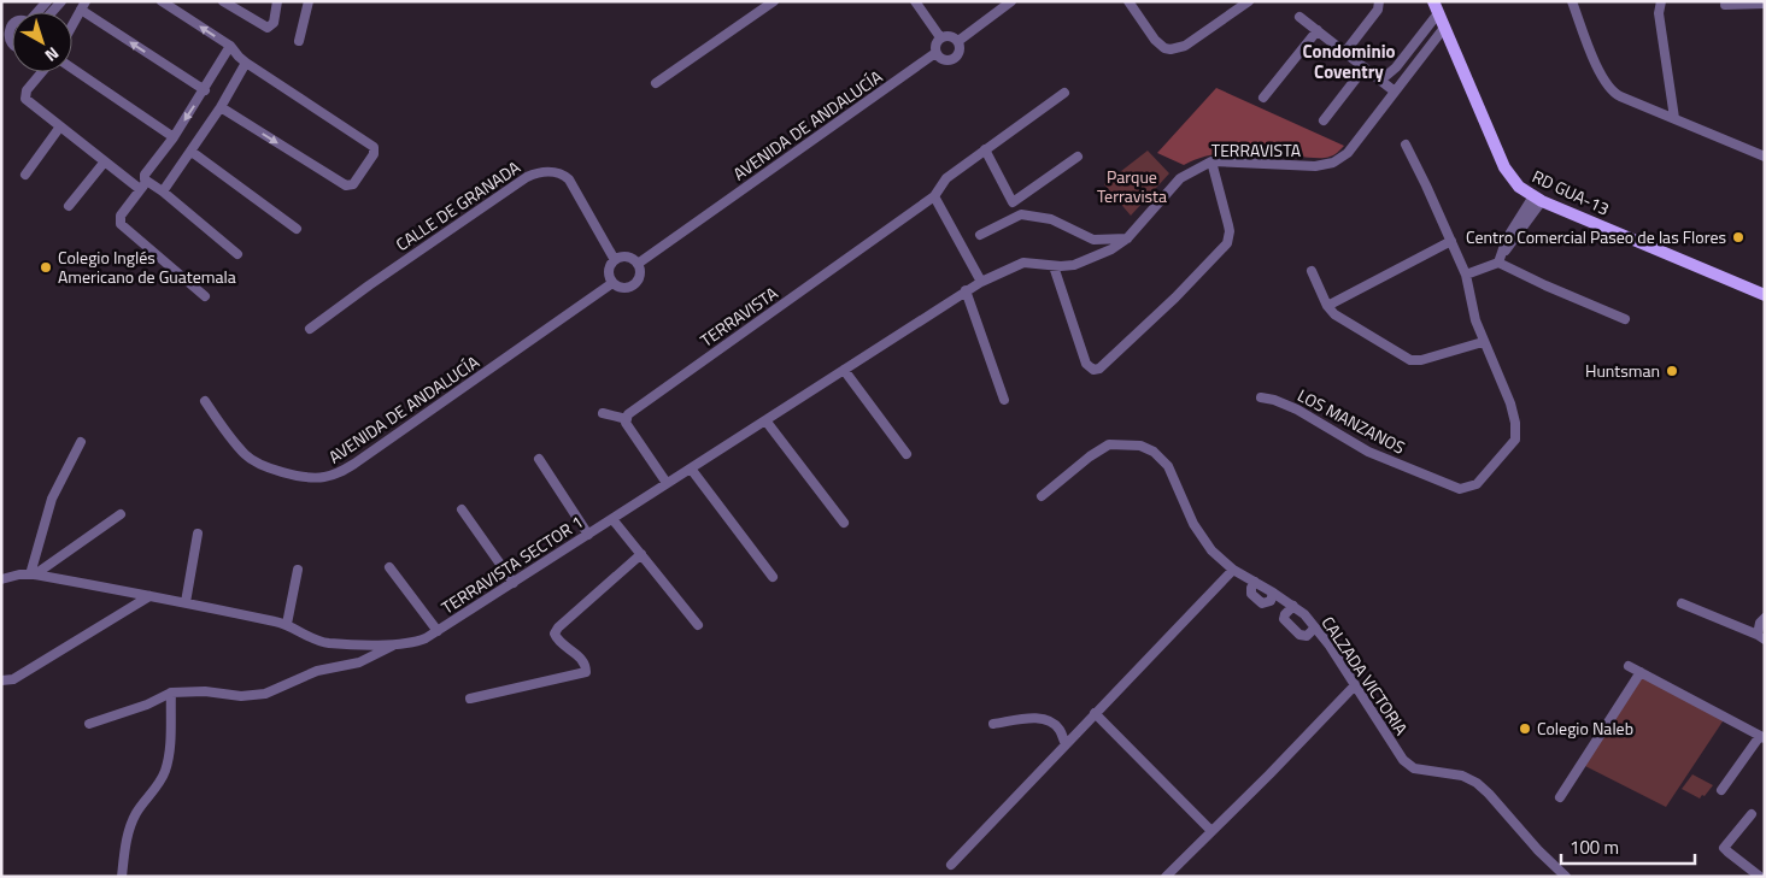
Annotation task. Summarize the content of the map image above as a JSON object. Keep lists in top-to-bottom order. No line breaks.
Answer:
{"streets":{"main road":["RD GUA-13"],"street":["AVENIDA DE ANDALUCÍA","TERRAVISTA","CALLE DE GRANADA","LOS MANZANOS","TERRAVISTA SECTOR 1","CALZADA VICTORIA"]},"crossings":[["AVENIDA DE ANDALUCÍA","CALLE DE GRANADA"],["TERRAVISTA","RD GUA-13"],["TERRAVISTA","TERRAVISTA SECTOR 1"]],"districts":["Condominio Coventry"],"parks":["Parque Terravista"],"places":["Centro Comercial Paseo de las Flores","Colegio Inglés Americano de Guatemala","Huntsman","Colegio Naleb"],"scale_bar":"100 m","north":"bottom right"}
